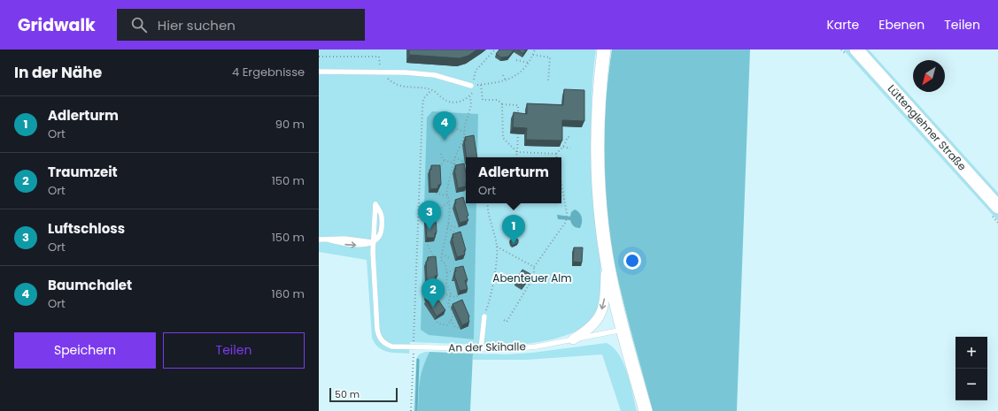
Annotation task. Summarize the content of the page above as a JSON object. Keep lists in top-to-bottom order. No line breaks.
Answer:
{"streets":{"main road":["Lüttenglehner Straße"],"lane":["An der Skihalle"]},"parks":["Abenteuer Alm"],"scale_bar":"50 m","north":"bottom left","page":{"header":"Gridwalk","search":"Hier suchen","nav":["Karte","Ebenen","Teilen"],"heading":["In der Nähe","4 Ergebnisse"],"list":[{"mark":"1","name":"Adlerturm","note":"Ort","value":"90 m"},{"mark":"2","name":"Traumzeit","note":"Ort","value":"150 m"},{"mark":"3","name":"Luftschloss","note":"Ort","value":"150 m"},{"mark":"4","name":"Baumchalet","note":"Ort","value":"160 m"}],"pins":["4","3","1","2"],"popup":["Adlerturm","Ort"],"buttons":["Speichern","Teilen"],"map_buttons":["+","−"],"scale":"50 m"}}
